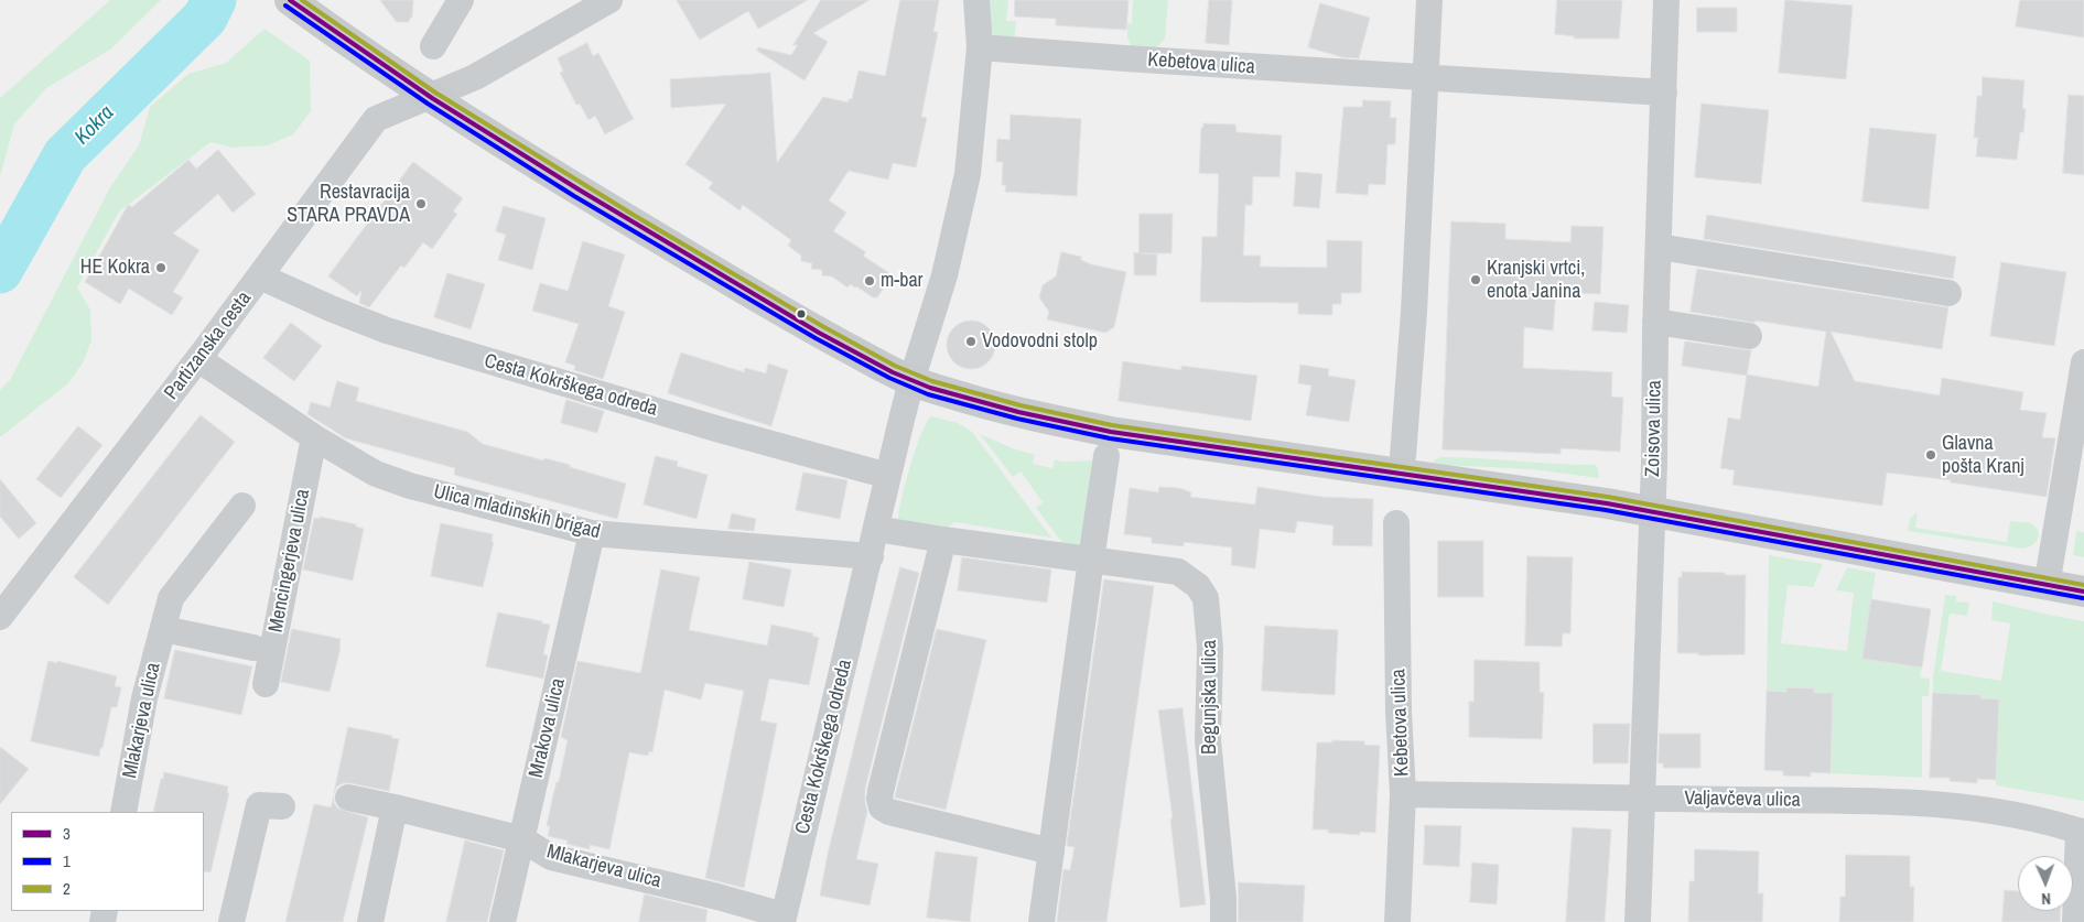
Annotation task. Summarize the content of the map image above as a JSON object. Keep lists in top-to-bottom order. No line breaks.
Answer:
{"streets":{"street":["Kebetova ulica","Partizanska cesta","Cesta Kokrškega odreda","Zoisova ulica","Ulica mladinskih brigad","Mencingerjeva ulica","Begunjska ulica","Mlakarjeva ulica","Mrakova ulica","Valjavčeva ulica"]},"crossings":[["Kebetova ulica","Cesta Kokrškega odreda"],["Kebetova ulica","Zoisova ulica"],["Kebetova ulica","Valjavčeva ulica"],["Partizanska cesta","Cesta Kokrškega odreda"],["Partizanska cesta","Ulica mladinskih brigad"],["Cesta Kokrškega odreda","Ulica mladinskih brigad"],["Cesta Kokrškega odreda","Begunjska ulica"],["Cesta Kokrškega odreda","Mlakarjeva ulica"],["Zoisova ulica","Valjavčeva ulica"],["Ulica mladinskih brigad","Mencingerjeva ulica"],["Ulica mladinskih brigad","Mrakova ulica"],["Mlakarjeva ulica","Mrakova ulica"]],"water":["Kokra"],"places":["Restavracija STARA PRAVDA","HE Kokra","Kranjski vrtci, enota Janina","m-bar","Vodovodni stolp","Glavna pošta Kranj"],"lines":["transit line 3","transit line 2","transit line 1"],"legend":["3","1","2"],"north":"bottom"}
